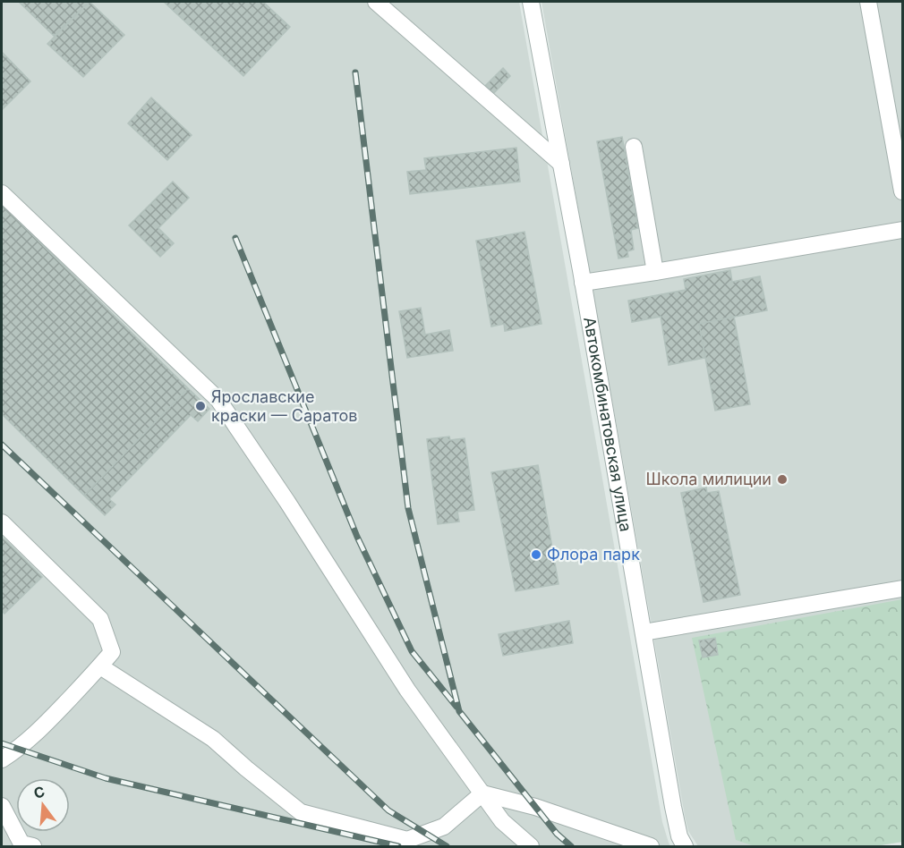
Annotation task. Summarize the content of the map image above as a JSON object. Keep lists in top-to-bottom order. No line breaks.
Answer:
{"streets":{"street":["Автокомбинатовская улица"]},"places":["Ярославские краски — Саратов","Школа милиции","Флора парк"],"north":"top"}
